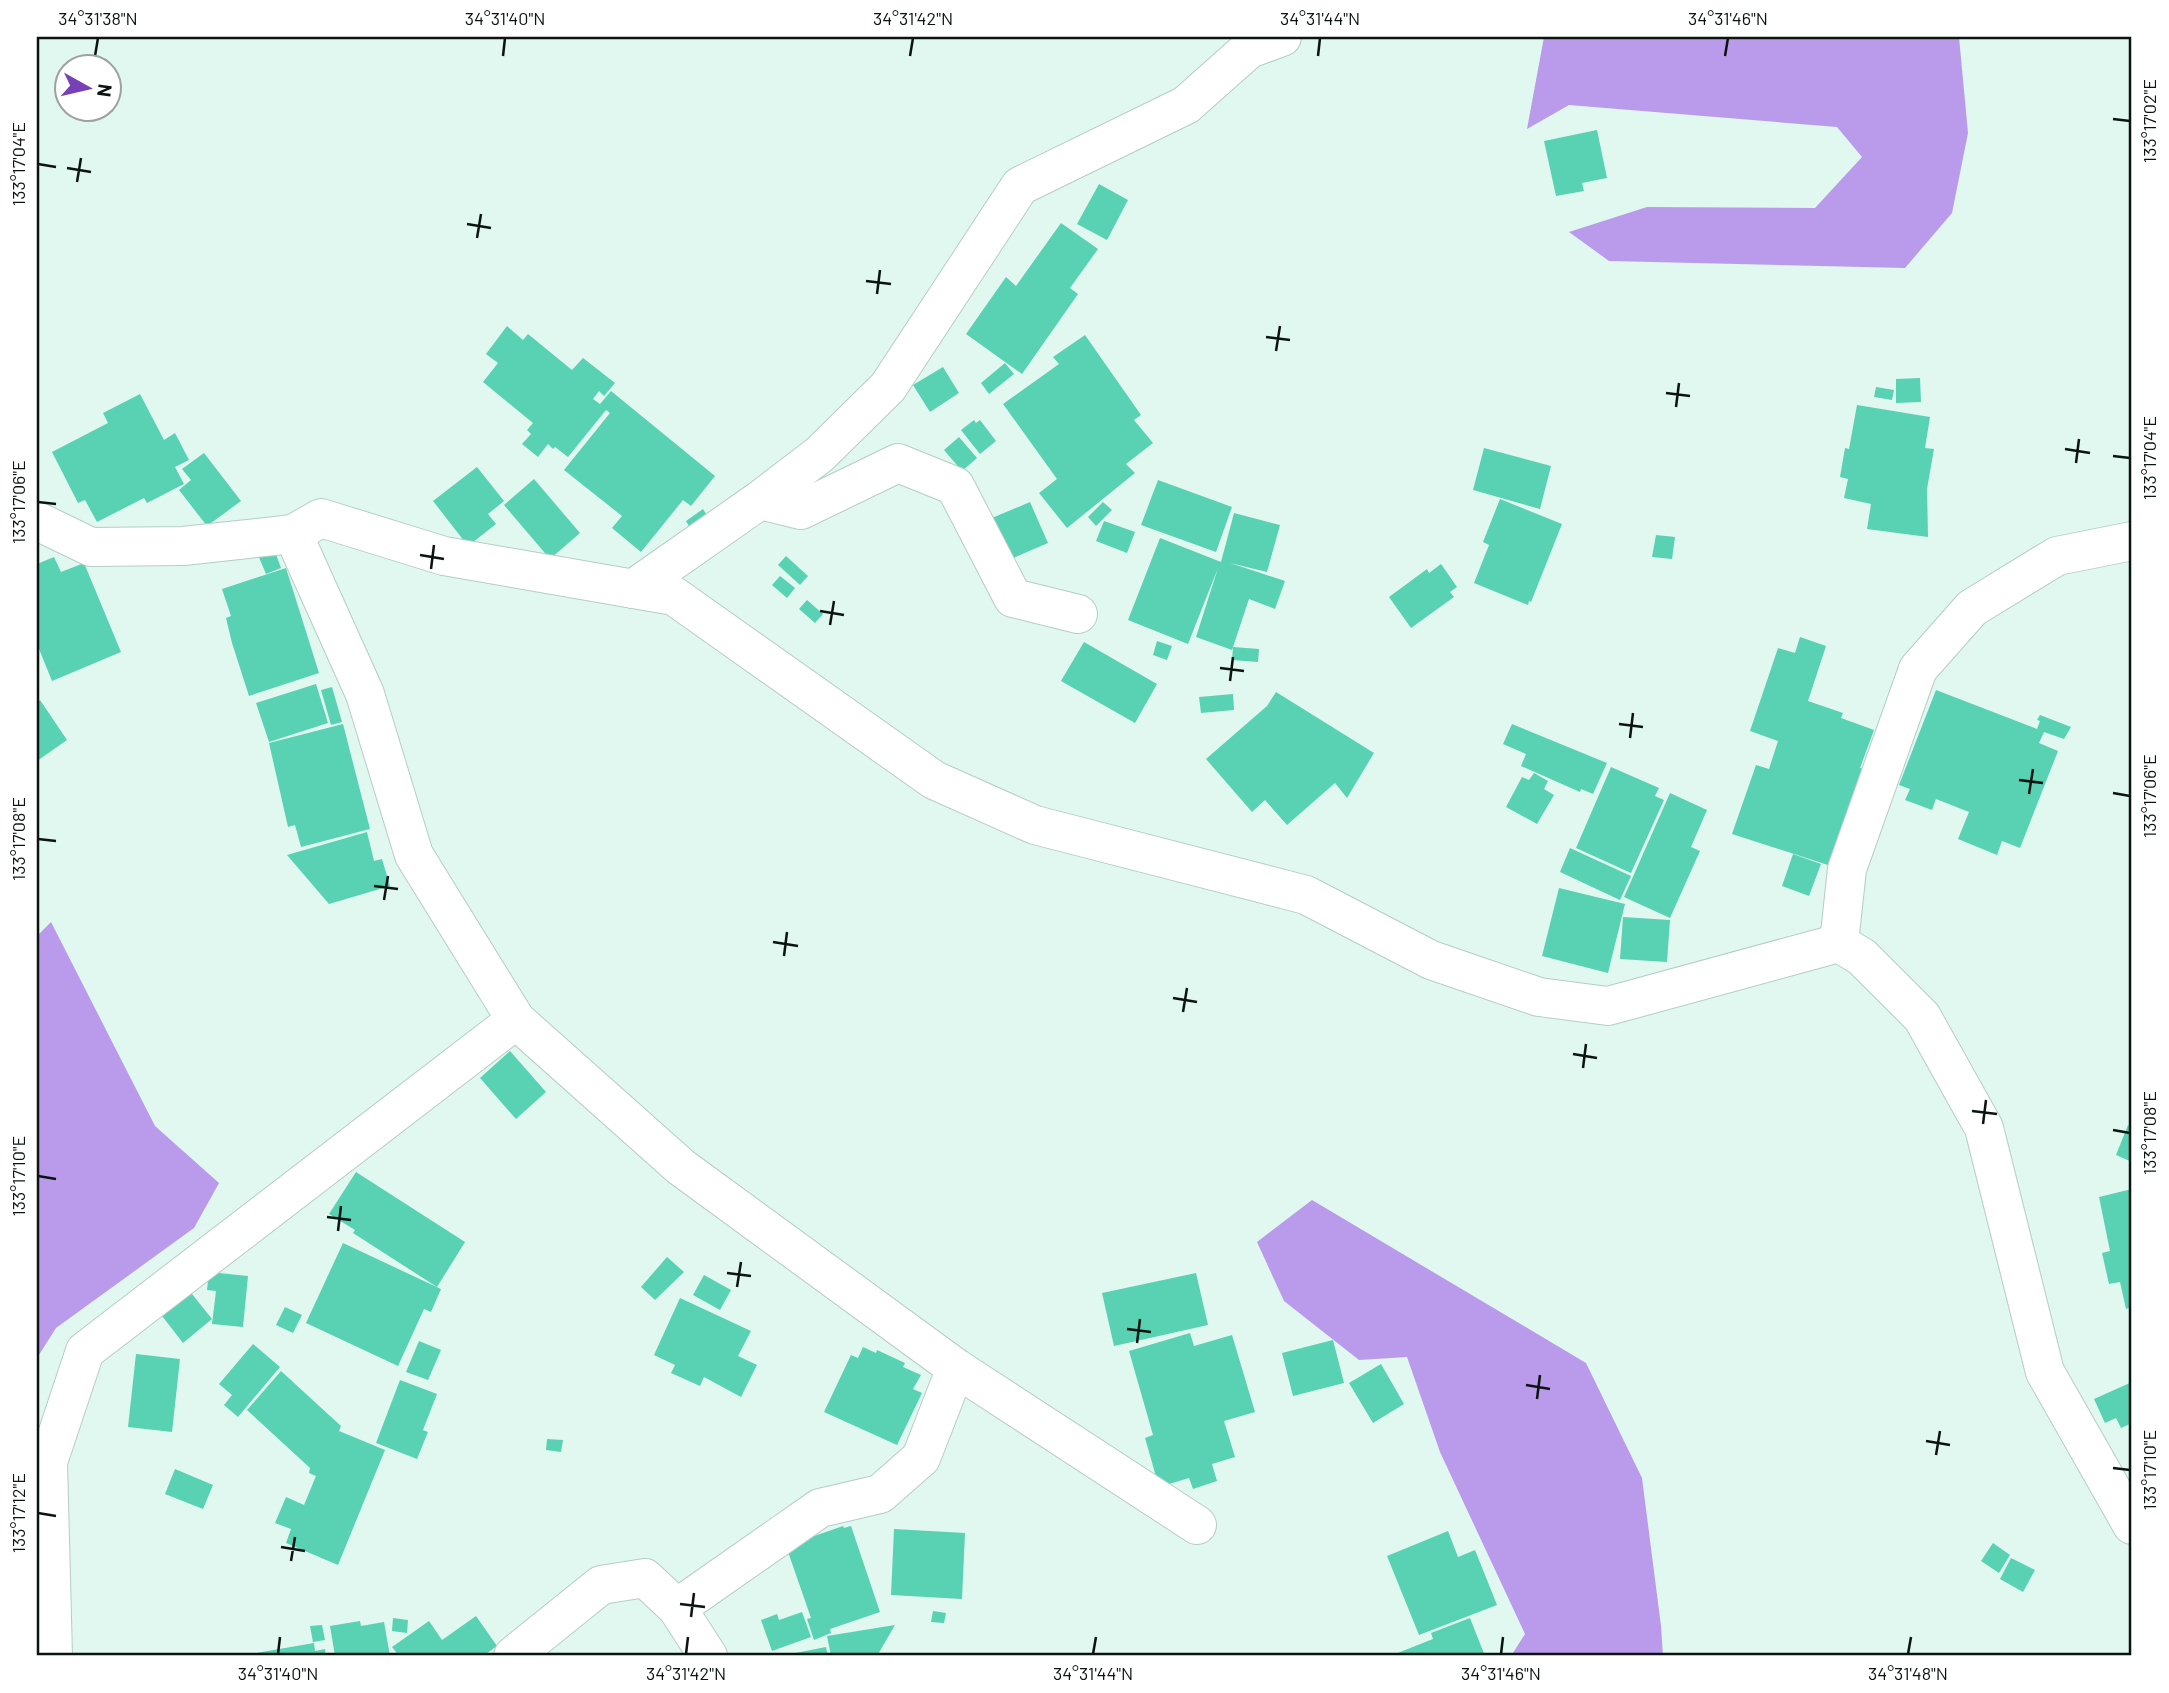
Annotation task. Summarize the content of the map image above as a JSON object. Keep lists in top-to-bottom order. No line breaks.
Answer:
{"north":"right","coordinates":["34°31'38\"N","34°31'40\"N","34°31'42\"N","34°31'44\"N","34°31'46\"N","133°17'02\"E","133°17'04\"E","133°17'06\"E","133°17'08\"E","133°17'10\"E","133°17'12\"E","34°31'48\"N"]}
